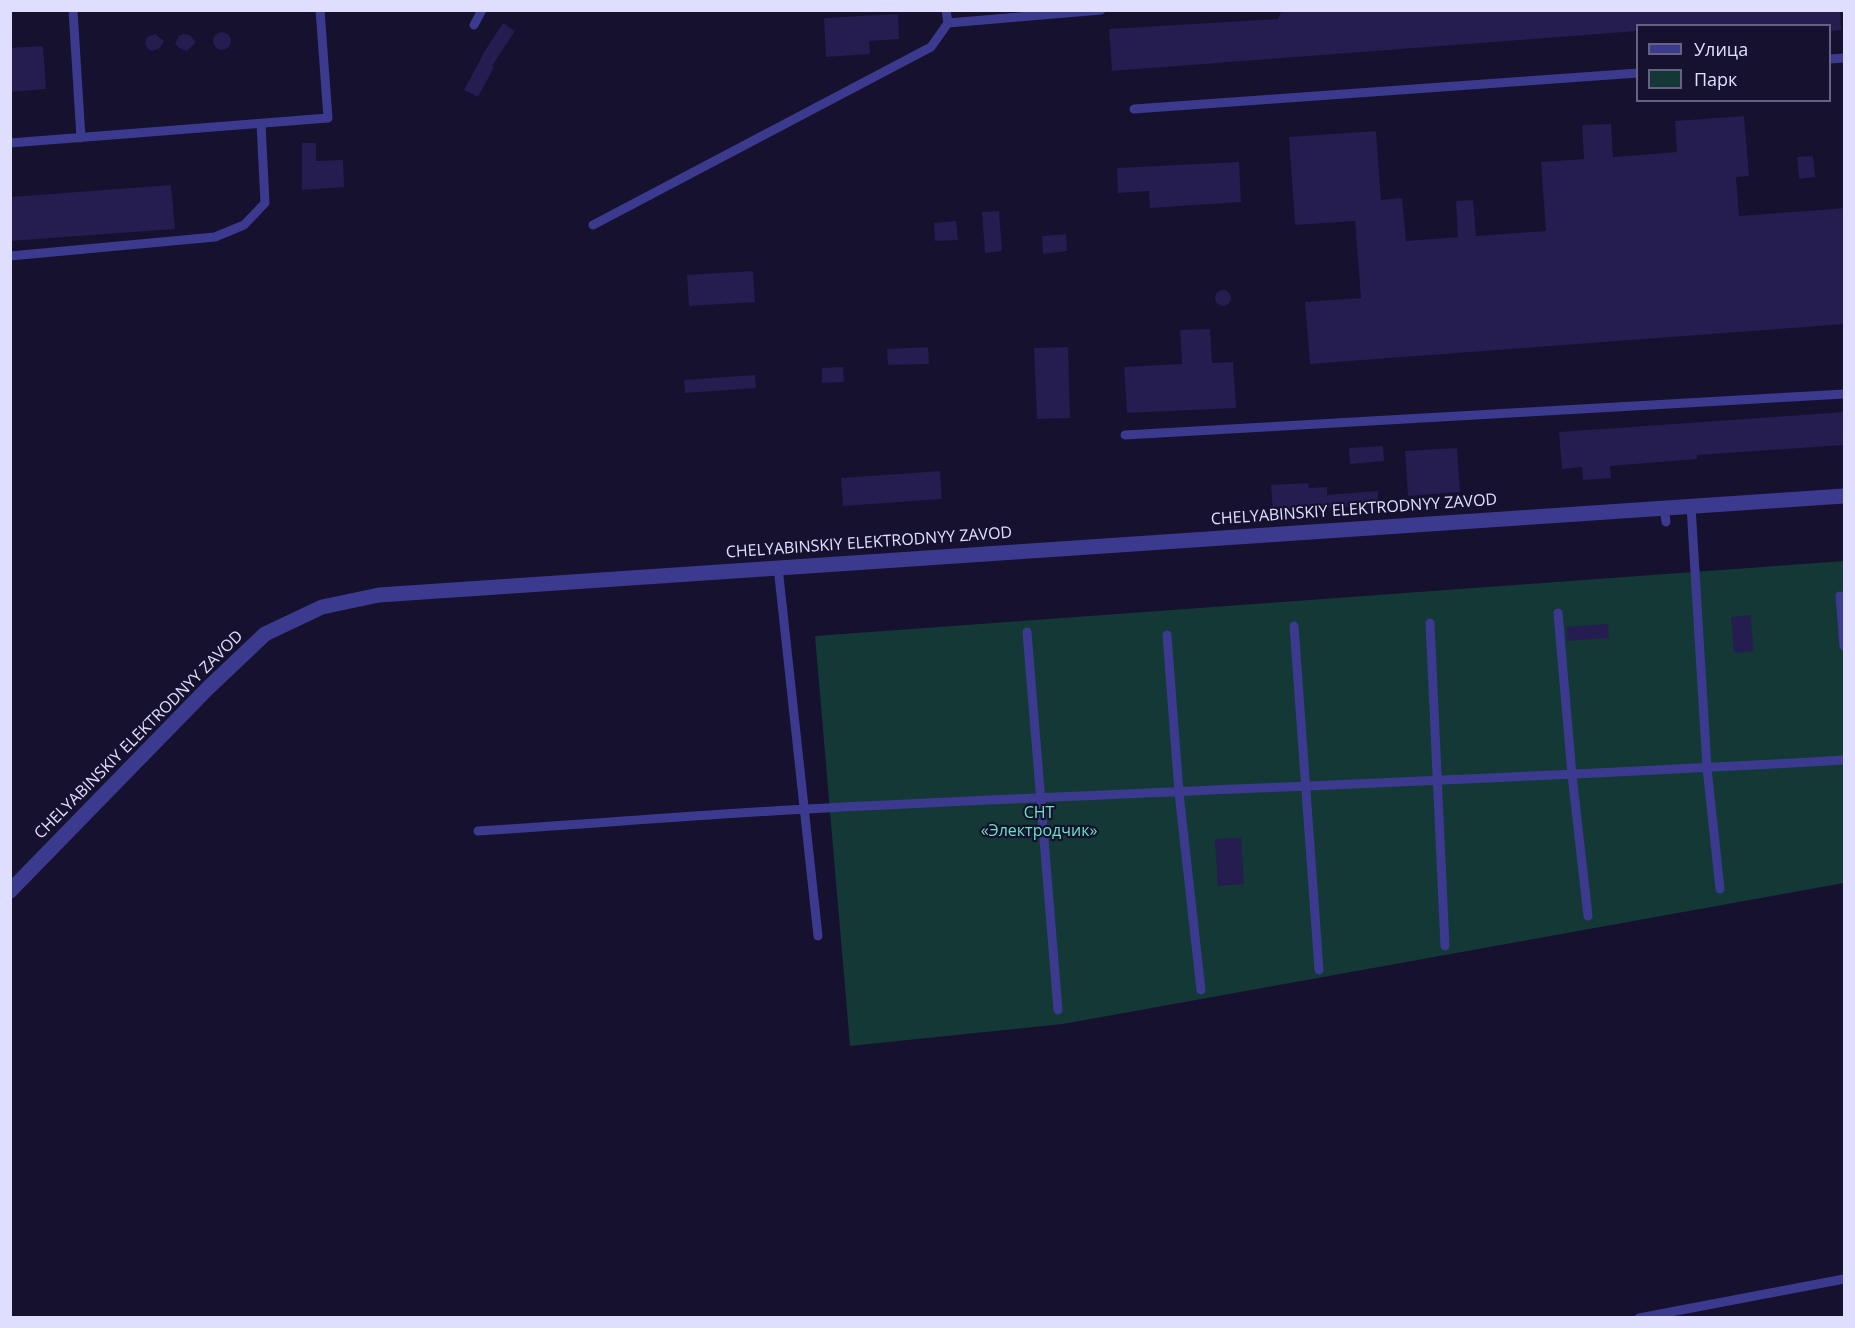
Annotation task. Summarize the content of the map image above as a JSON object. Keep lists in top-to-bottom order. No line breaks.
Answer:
{"streets":{"street":["CHELYABINSKIY ELEKTRODNYY ZAVOD"]},"parks":["СНТ «Электродчик»"],"legend":["Улица","Парк"]}
